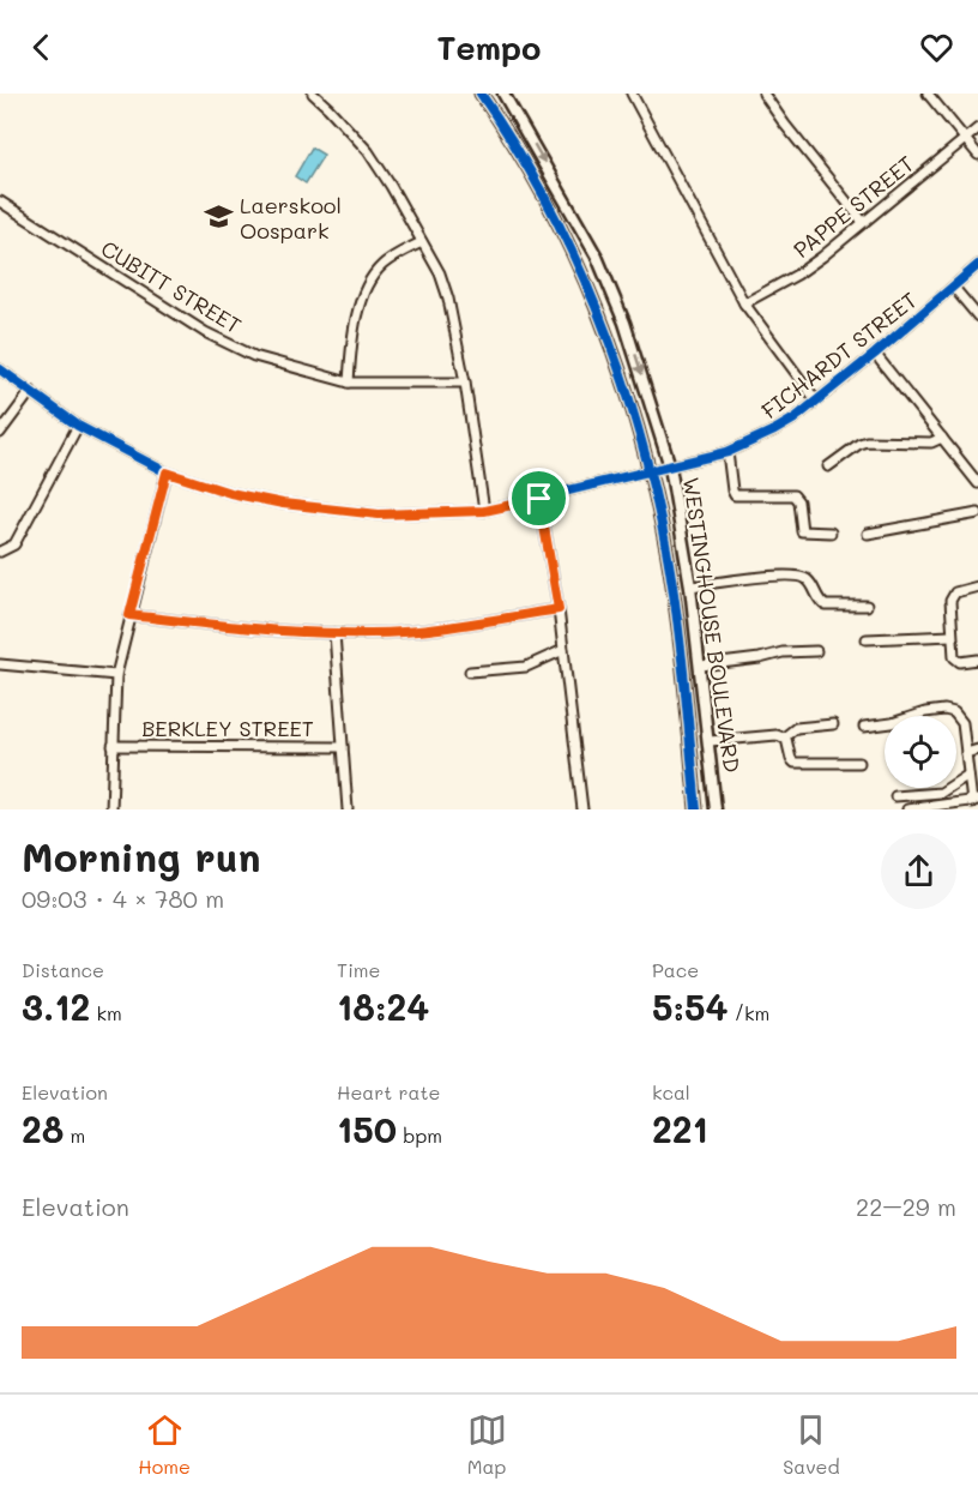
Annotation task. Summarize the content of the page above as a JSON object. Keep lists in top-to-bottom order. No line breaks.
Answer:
{"streets":{"street":["PAPPE STREET","CUBITT STREET","FICHARDT STREET","WESTINGHOUSE BOULEVARD","BERKLEY STREET"]},"crossings":[["FICHARDT STREET","WESTINGHOUSE BOULEVARD"]],"places":{"school or university":["Laerskool Oospark"]},"page":{"header":"Tempo","heading":["Morning run","09:03 · 4 × 780 m"],"stats":[["Distance","3.12 km"],["Time","18:24"],["Pace","5:54 /km"],["Elevation","28 m"],["Heart rate","150 bpm"],["kcal","221"]],"chart":["Elevation","22–29 m"],"tabs":["Home","Map","Saved"]}}
